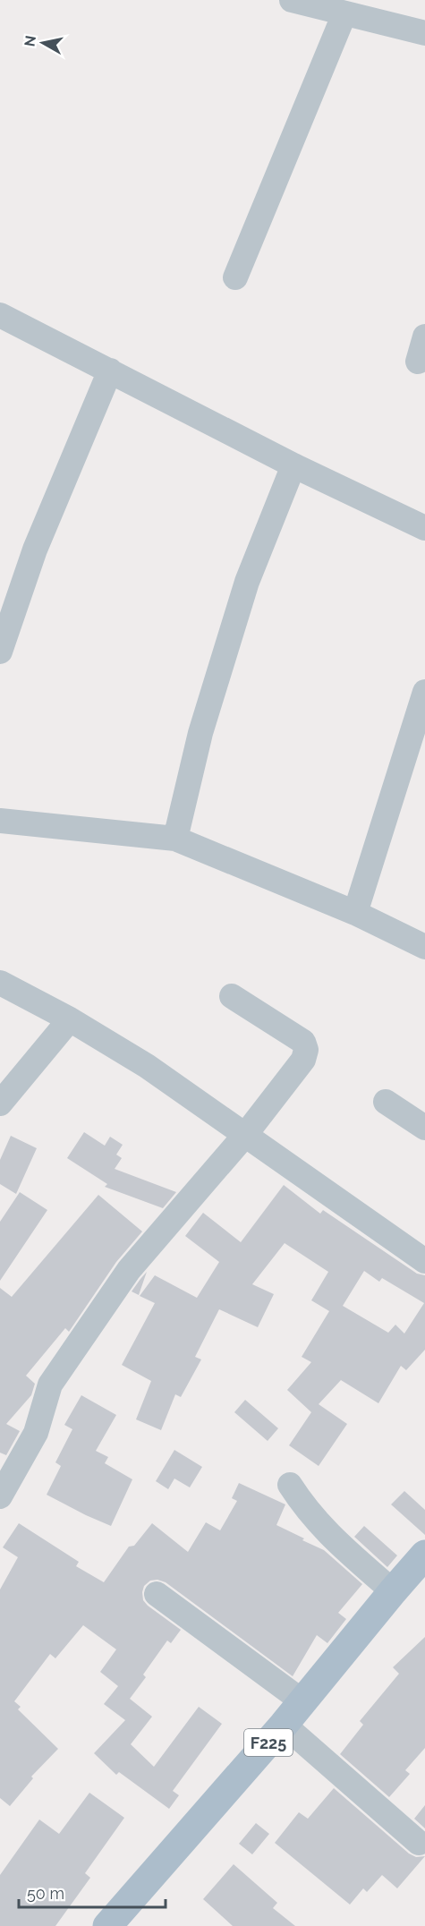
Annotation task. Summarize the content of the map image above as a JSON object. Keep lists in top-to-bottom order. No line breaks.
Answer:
{"streets":{"main road":["F225"]},"scale_bar":"50 m","north":"left"}
